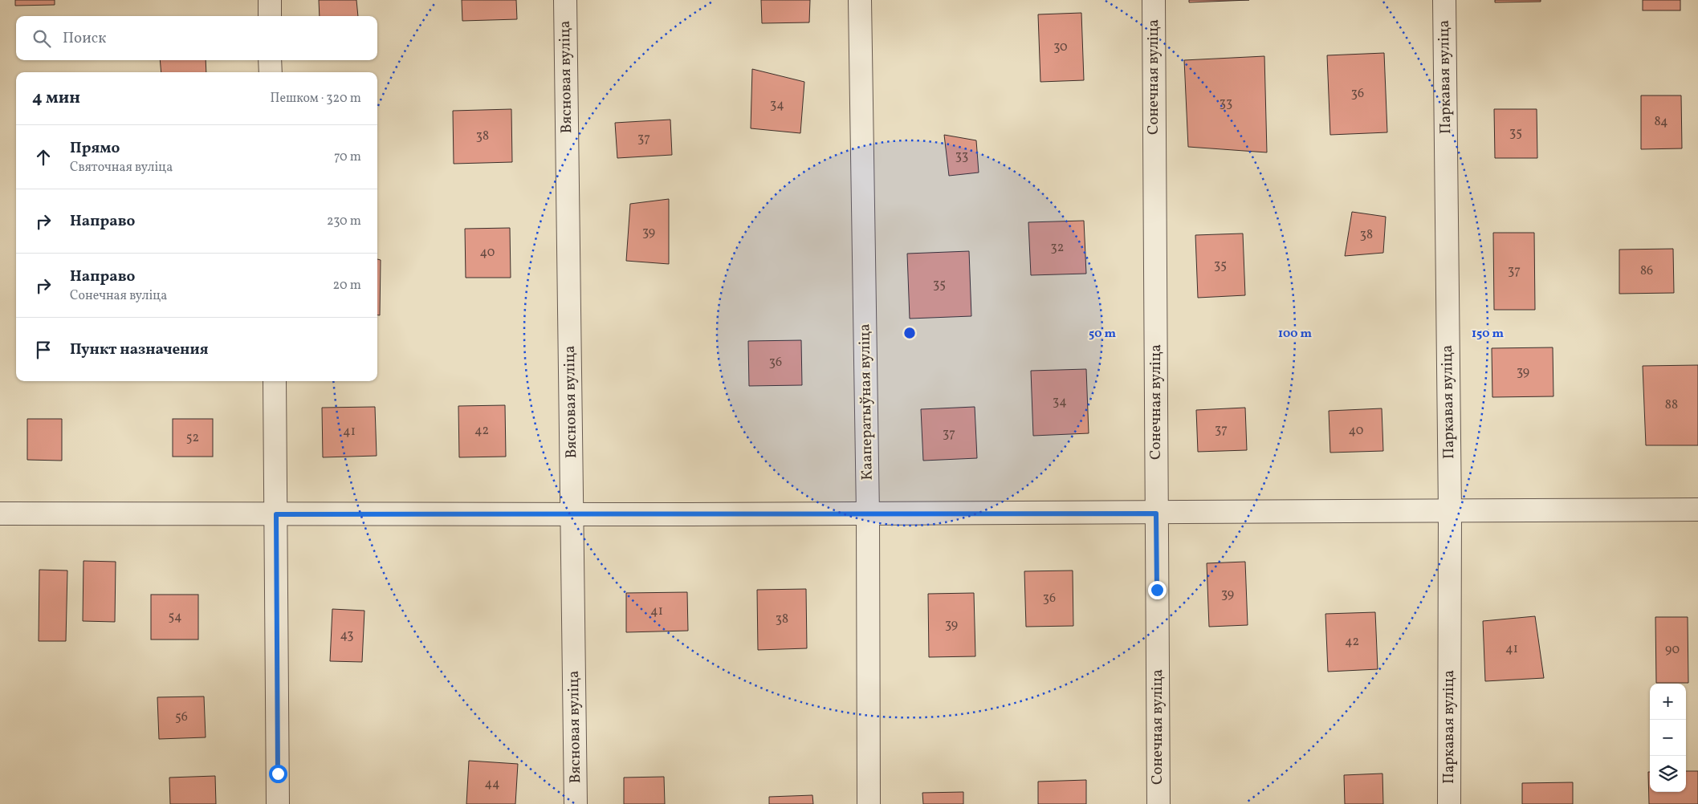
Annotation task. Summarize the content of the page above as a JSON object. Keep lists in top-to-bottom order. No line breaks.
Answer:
{"streets":{"street":["Вясновая вуліца","Сонечная вуліца","Паркавая вуліца","Кааператыўная вуліца"]},"house_numbers":["30","36","33","34","84","35","38","37","33","39","38","32","40","35","37","86","35","36","39","34","88","37","42","40","41","37","52","39","36","41","54","38","39","43","42","41","90","56","44"],"page":{"search":"Поиск","heading":["4 мин","Пешком · 320 m"],"list":[["Прямо","Святочная вуліца","70 m"],["Направо","230 m"],["Направо","Сонечная вуліца","20 m"],"Пункт назначения"],"map_buttons":["+","−"]},"rings":["50 m","100 m","150 m"]}
